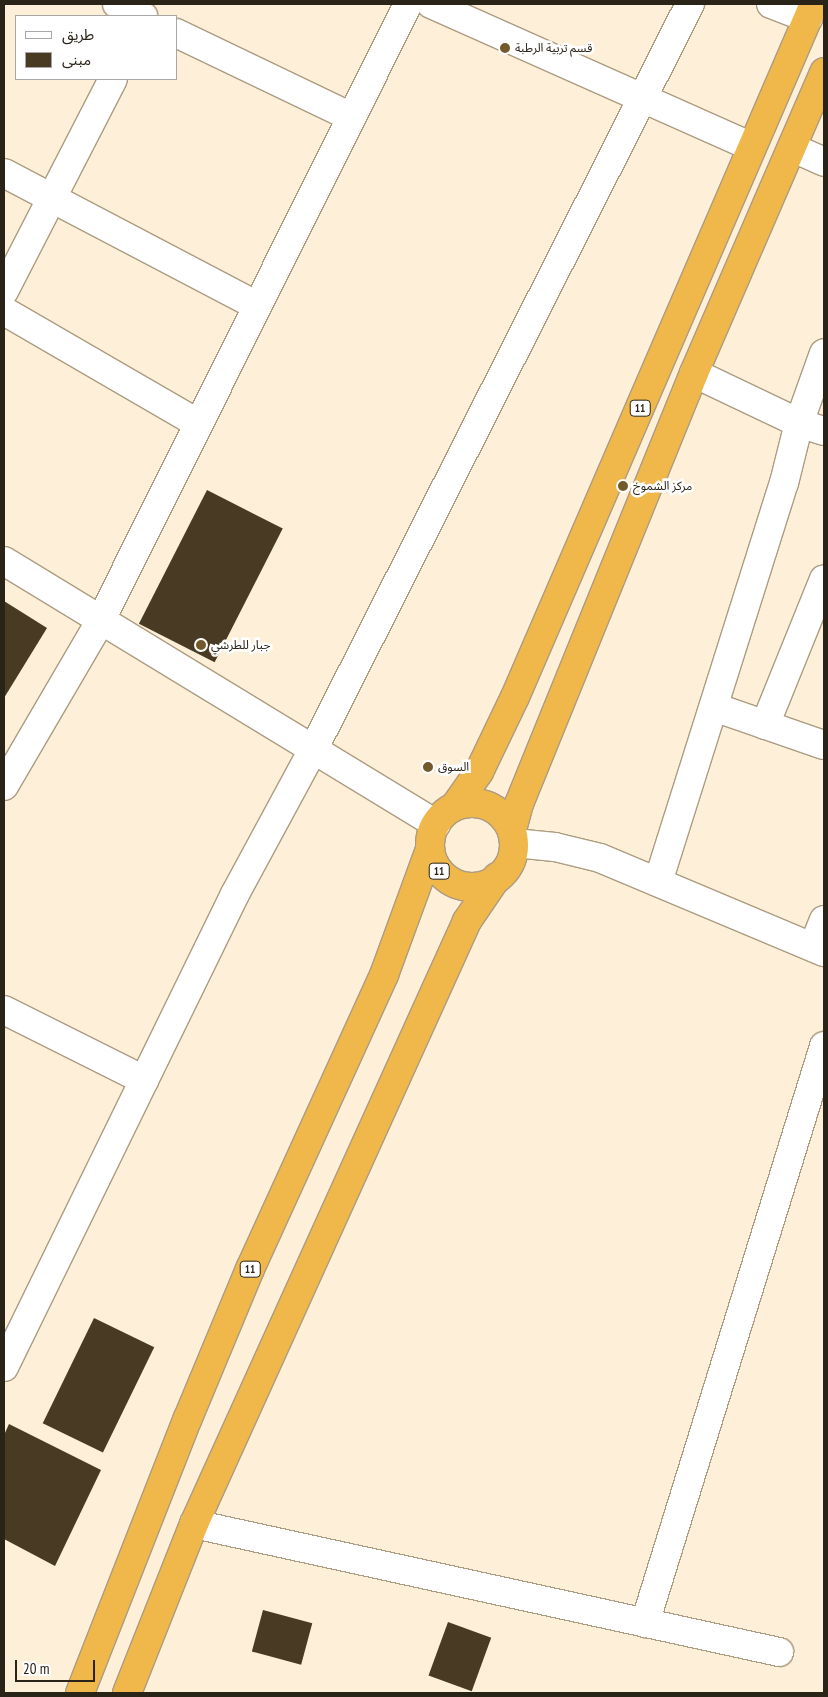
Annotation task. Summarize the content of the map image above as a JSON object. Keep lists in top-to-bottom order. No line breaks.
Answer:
{"streets":{"highway":["11"]},"places":["قسم تربية الرطبة","مركز الشموخ","جبار للطرشي","السوق"],"legend":["طريق","مبنى"],"scale_bar":"20 m"}
